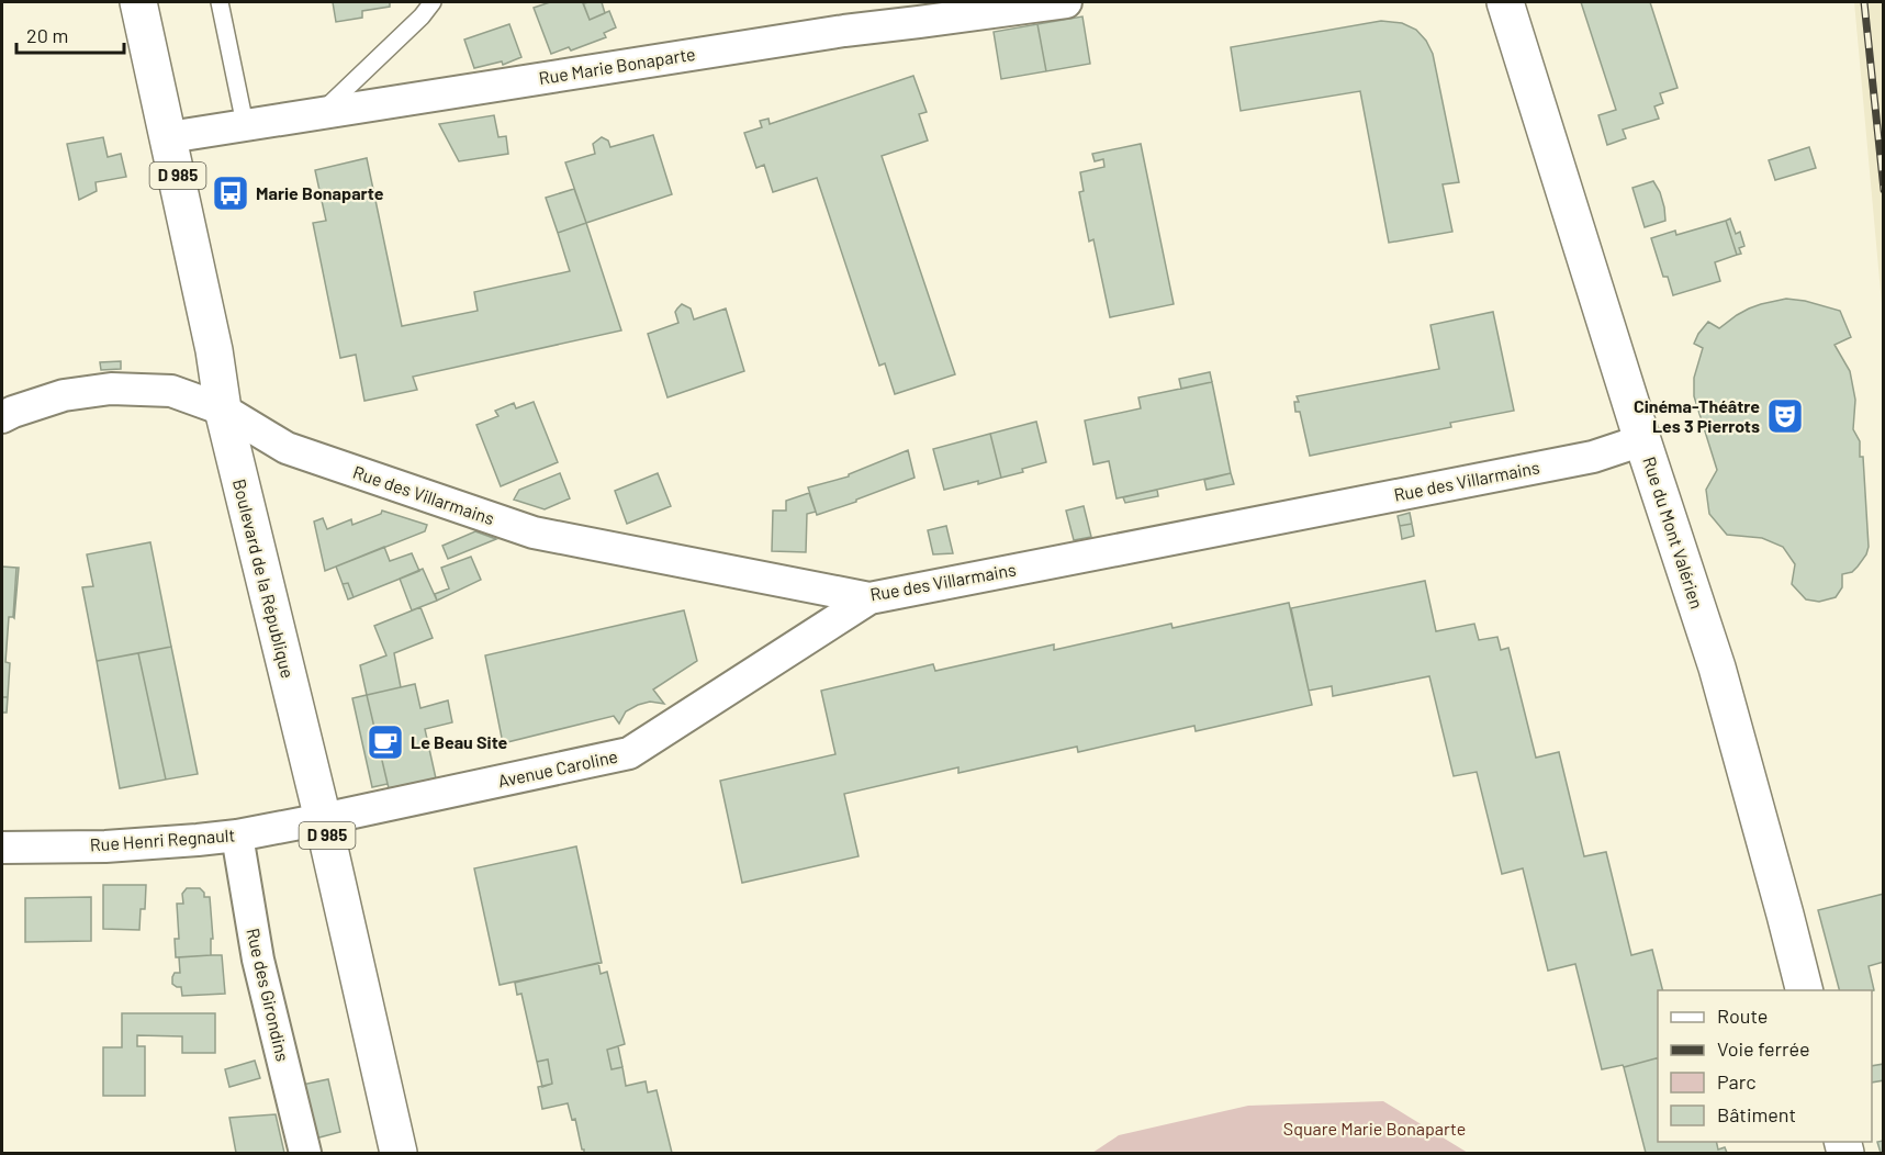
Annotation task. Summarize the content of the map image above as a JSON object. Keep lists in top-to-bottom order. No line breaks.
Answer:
{"streets":{"main road":["D 985","Rue du Mont Valérien","Boulevard de la République"],"street":["Rue Marie Bonaparte","Rue des Villarmains","Avenue Caroline","Rue Henri Regnault","Rue des Girondins"]},"crossings":[["Rue Marie Bonaparte","Boulevard de la République"],["Rue des Villarmains","Rue du Mont Valérien"],["Rue des Villarmains","Boulevard de la République"],["Rue des Villarmains","Avenue Caroline"],["Boulevard de la République","Avenue Caroline"],["Boulevard de la République","Rue Henri Regnault"],["Avenue Caroline","Rue Henri Regnault"],["Rue Henri Regnault","Rue des Girondins"]],"parks":["Square Marie Bonaparte"],"places":{"bus stop":["Marie Bonaparte"],"theatre":["Cinéma-Théâtre Les 3 Pierrots"],"cafe":["Le Beau Site"]},"legend":["Route","Voie ferrée","Parc","Bâtiment"],"scale_bar":"20 m"}
